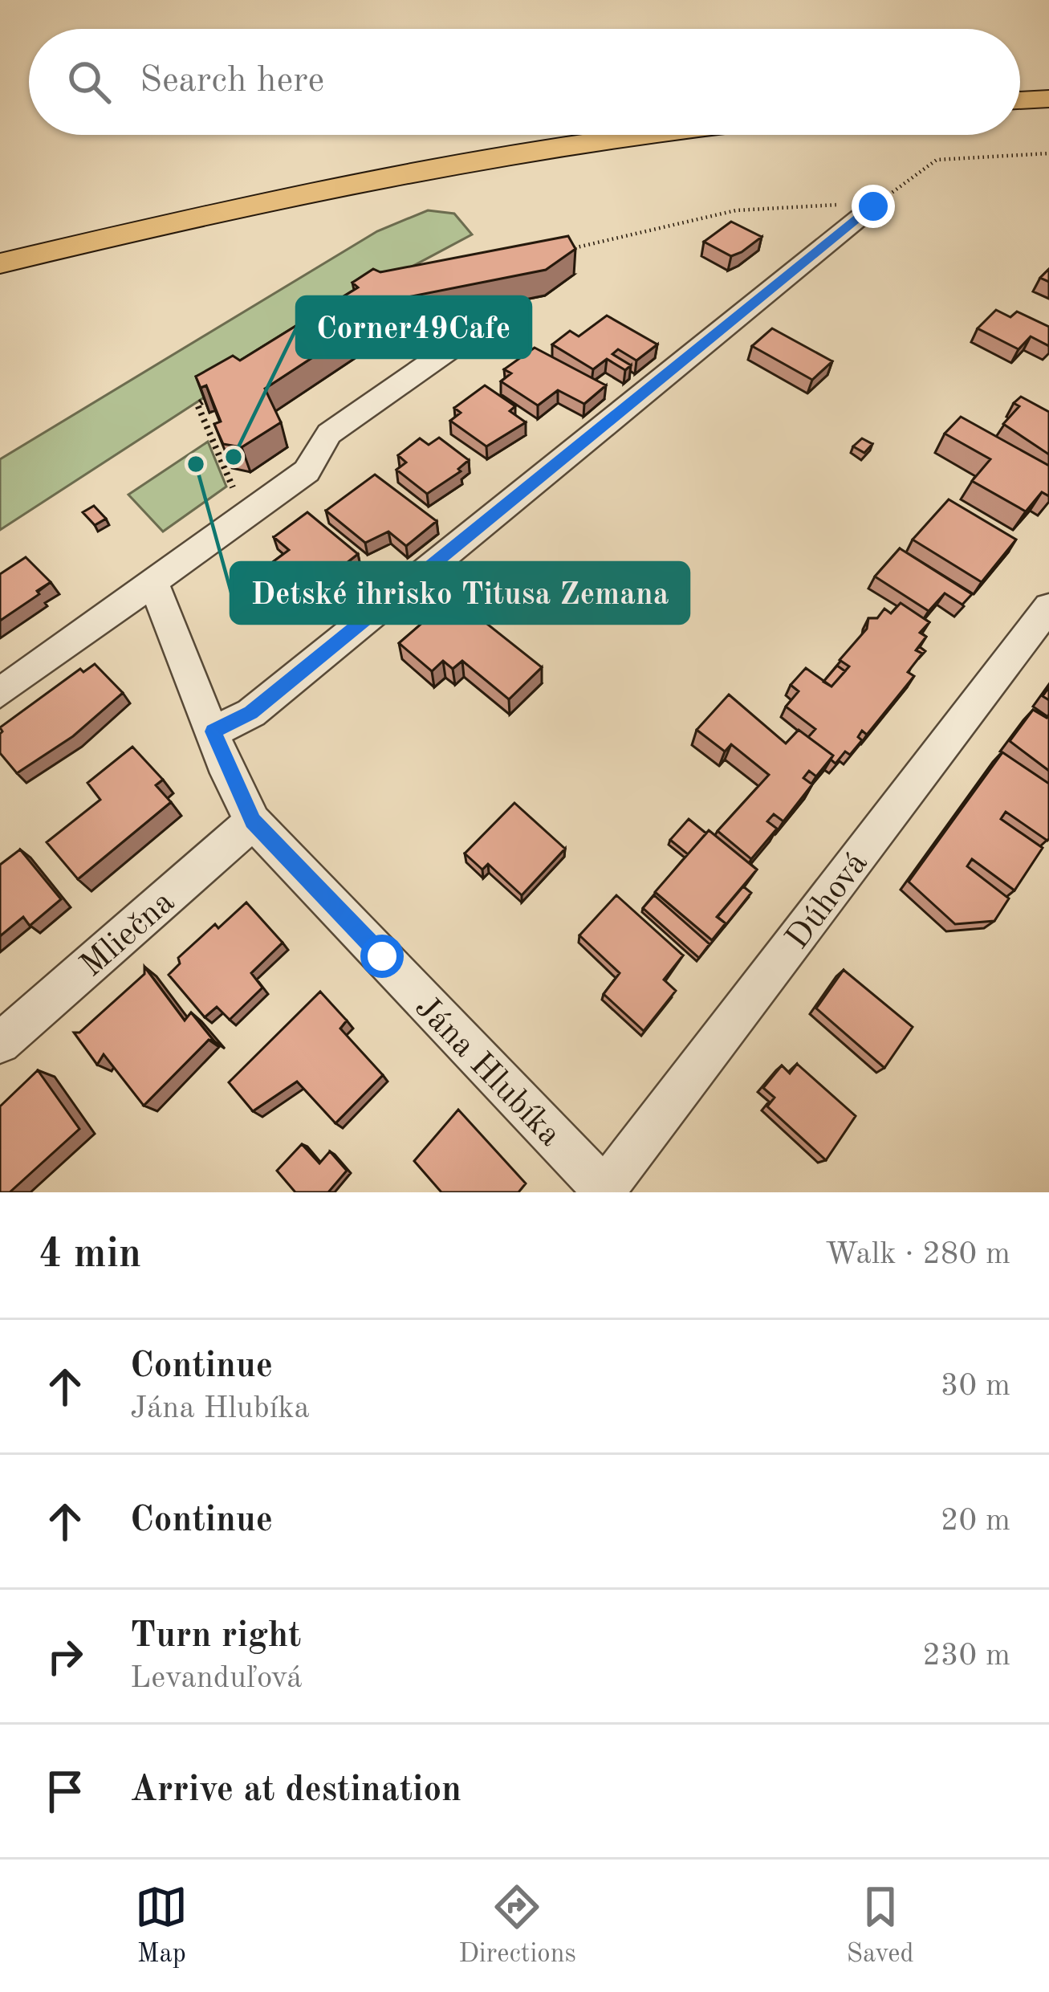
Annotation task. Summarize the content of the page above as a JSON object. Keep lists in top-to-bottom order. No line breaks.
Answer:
{"streets":{"street":["Dúhová","Mliečna","Jána Hlubíka"]},"crossings":[["Dúhová","Jána Hlubíka"],["Mliečna","Jána Hlubíka"]],"places":["Corner49Cafe","Detské ihrisko Titusa Zemana"],"page":{"search":"Search here","heading":["4 min","Walk · 280 m"],"list":[["Continue","Jána Hlubíka","30 m"],["Continue","20 m"],["Turn right","Levanduľová","230 m"],"Arrive at destination"],"nav":["Map","Directions","Saved"]}}
